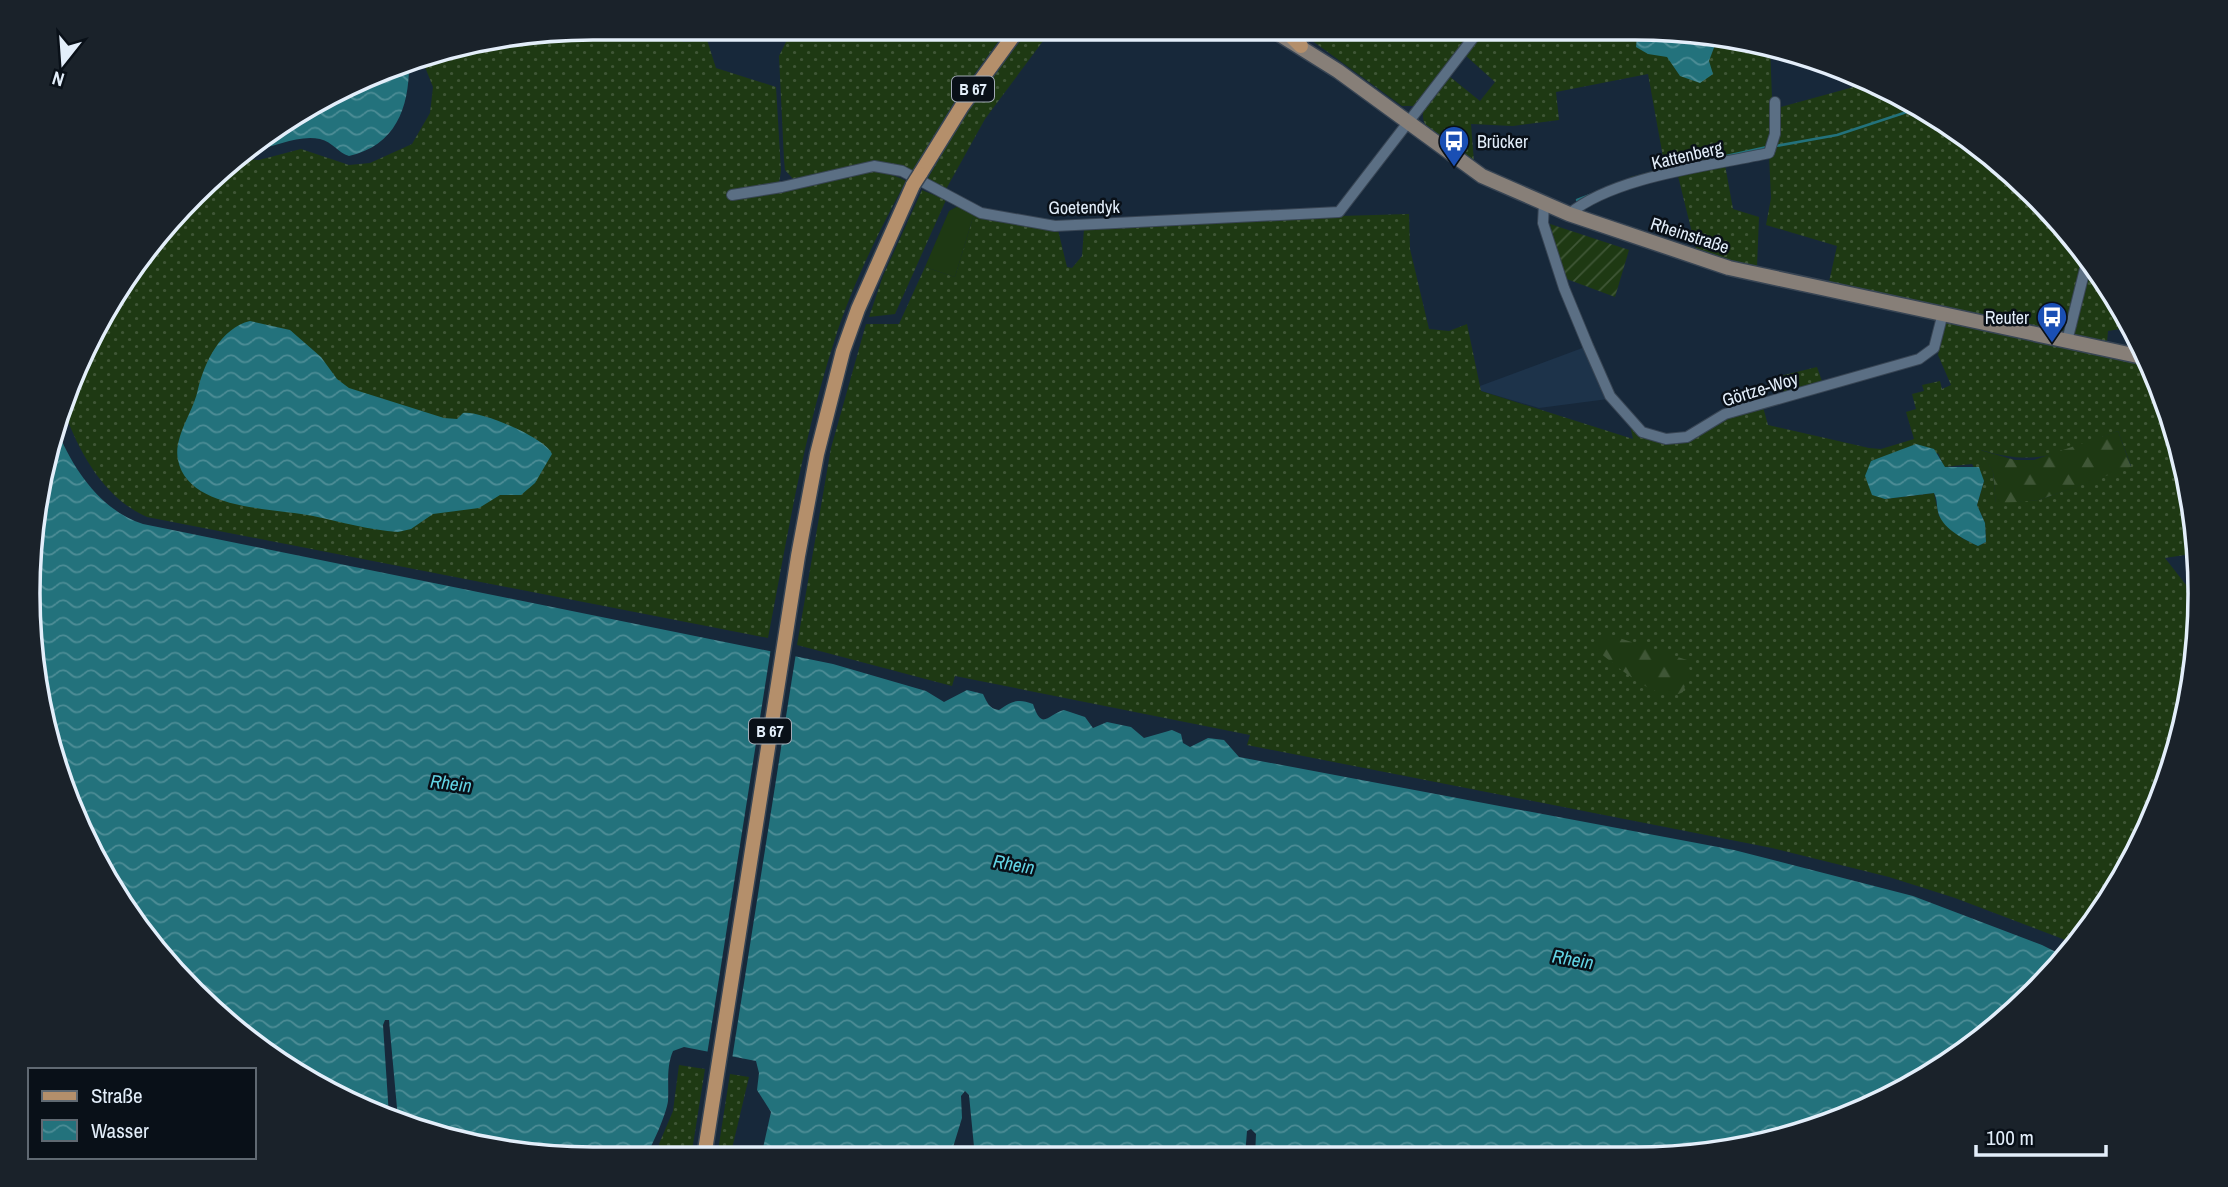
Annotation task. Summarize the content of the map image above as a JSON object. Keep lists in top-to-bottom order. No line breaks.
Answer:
{"streets":{"main road":["B 67","Rheinstraße"],"street":["Kattenberg","Goetendyk","Görtze-Woy"]},"crossings":[["Kattenberg","Rheinstraße"],["Goetendyk","Rheinstraße"],["Rheinstraße","Görtze-Woy"]],"water":["Rhein"],"places":{"bus stop":["Brücker","Reuter"]},"legend":["Straße","Wasser"],"scale_bar":"100 m","north":"bottom"}
